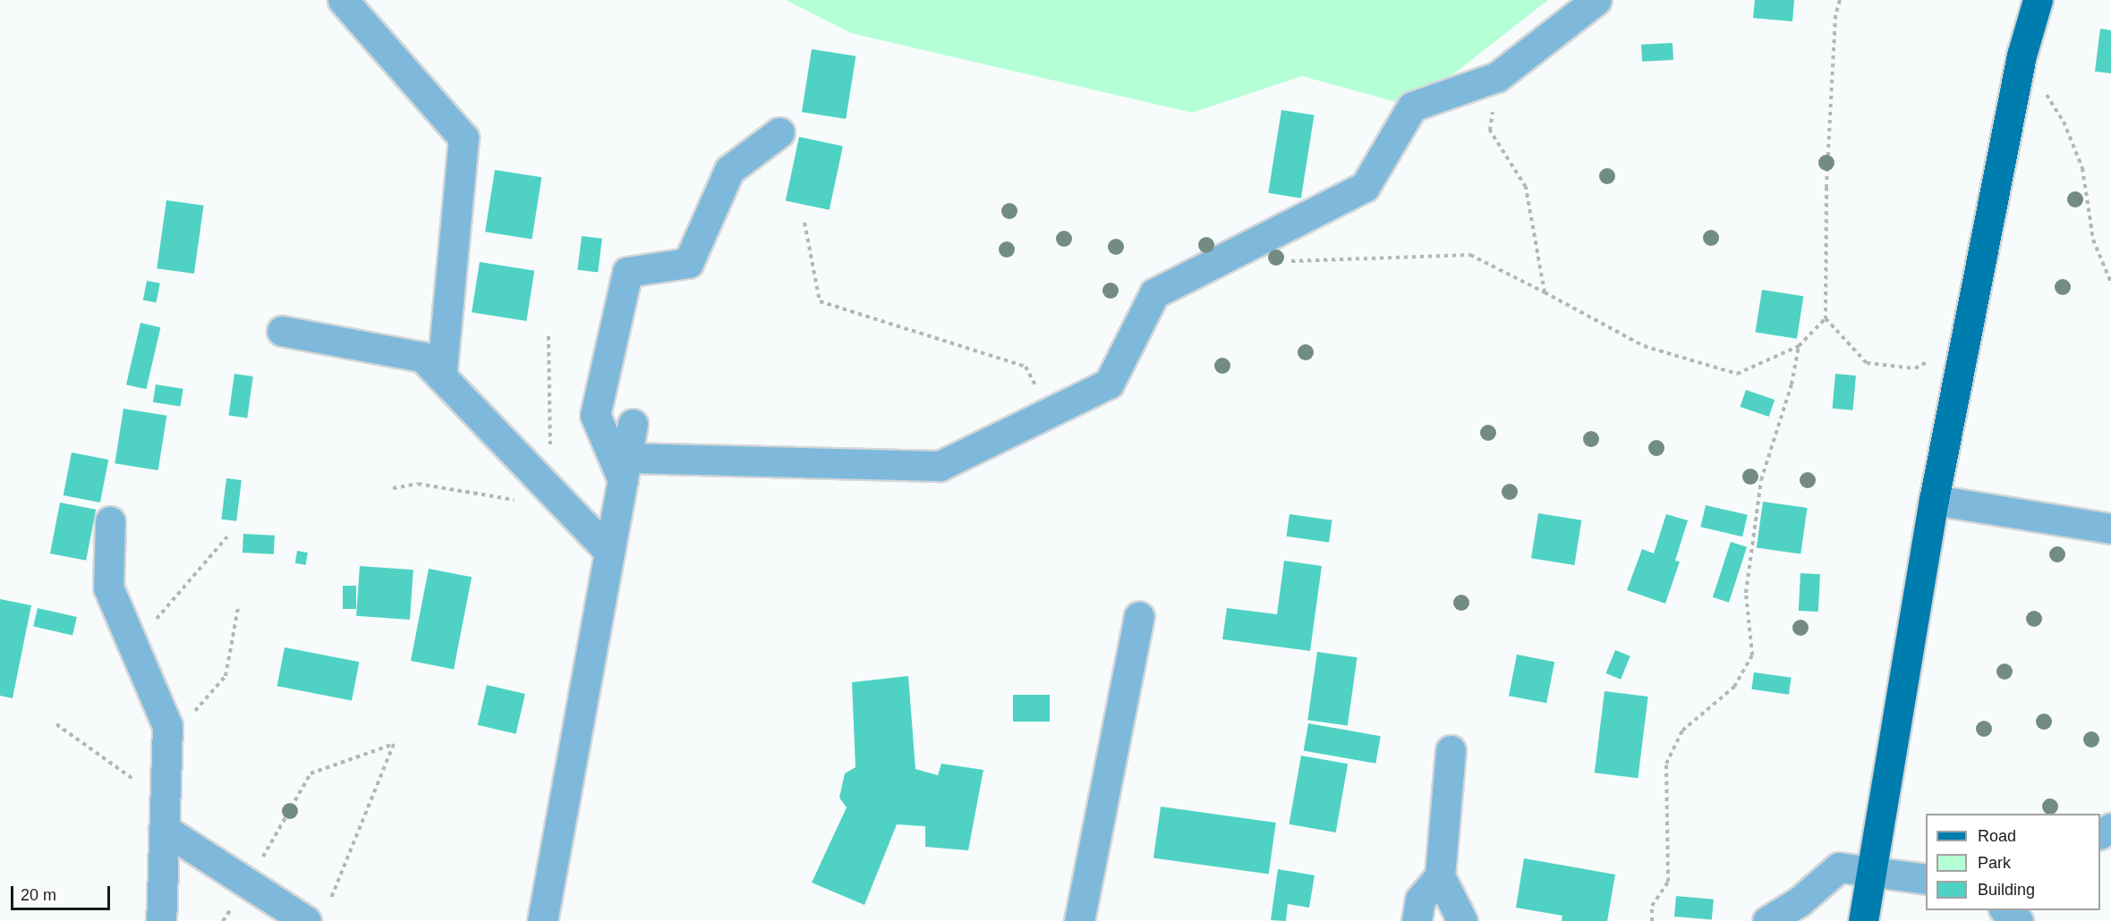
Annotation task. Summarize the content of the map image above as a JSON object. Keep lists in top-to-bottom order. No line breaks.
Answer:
{"legend":["Road","Park","Building"],"scale_bar":"20 m"}
